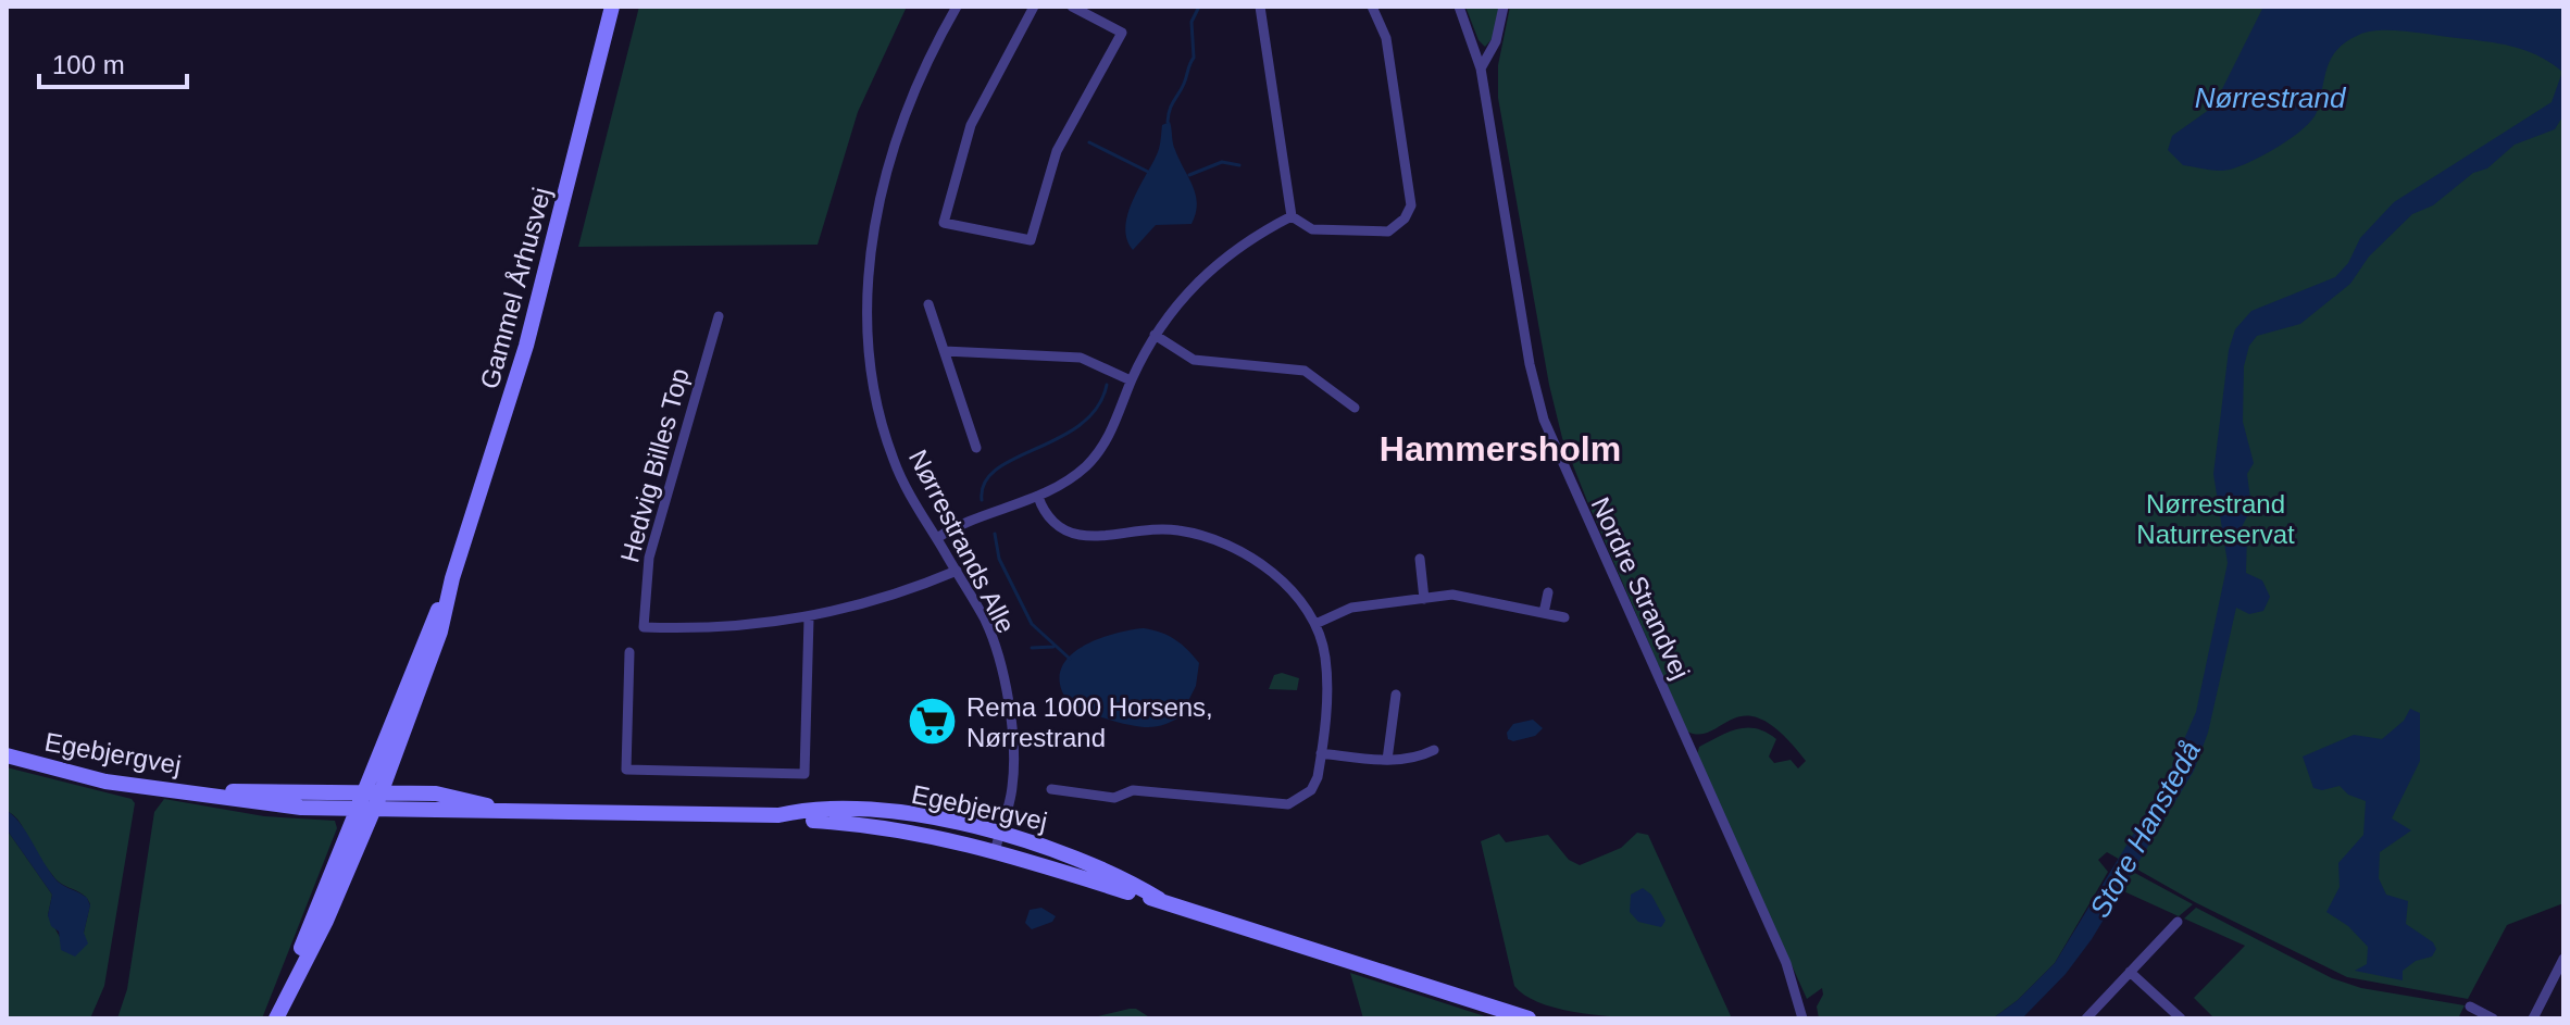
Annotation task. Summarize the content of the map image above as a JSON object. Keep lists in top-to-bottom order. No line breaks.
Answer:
{"streets":{"street":["Gammel Århusvej","Hedvig Billes Top","Nørrestrands Alle","Nordre Strandvej","Egebjergvej"]},"crossings":[["Gammel Århusvej","Egebjergvej"],["Nørrestrands Alle","Egebjergvej"]],"districts":["Hammersholm"],"water":["Nørrestrand","Store Hanstedå"],"parks":["Nørrestrand Naturreservat"],"places":{"supermarket":["Rema 1000 Horsens, Nørrestrand"]},"scale_bar":"100 m"}
